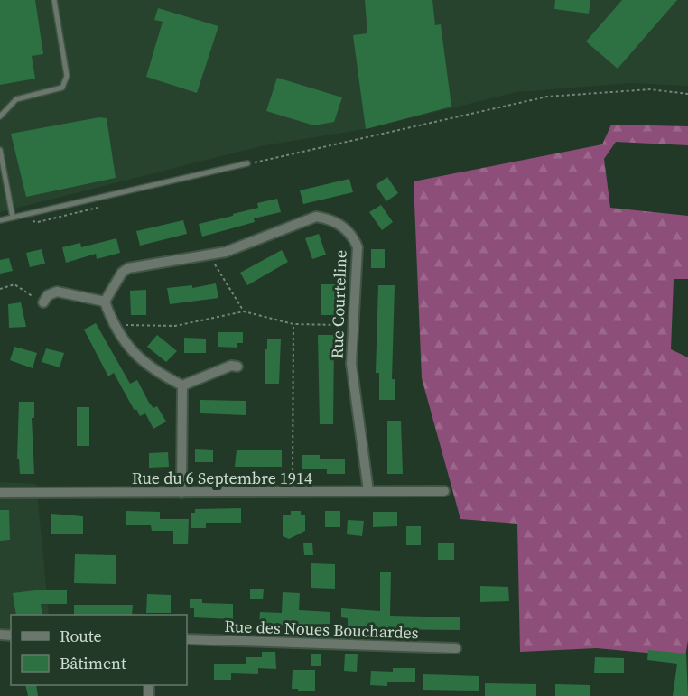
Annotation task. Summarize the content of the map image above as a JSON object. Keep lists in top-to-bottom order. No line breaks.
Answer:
{"streets":{"street":["Rue Courteline","Rue du 6 Septembre 1914","Rue des Noues Bouchardes"]},"crossings":[["Rue Courteline","Rue du 6 Septembre 1914"]],"legend":["Route","Bâtiment"]}
